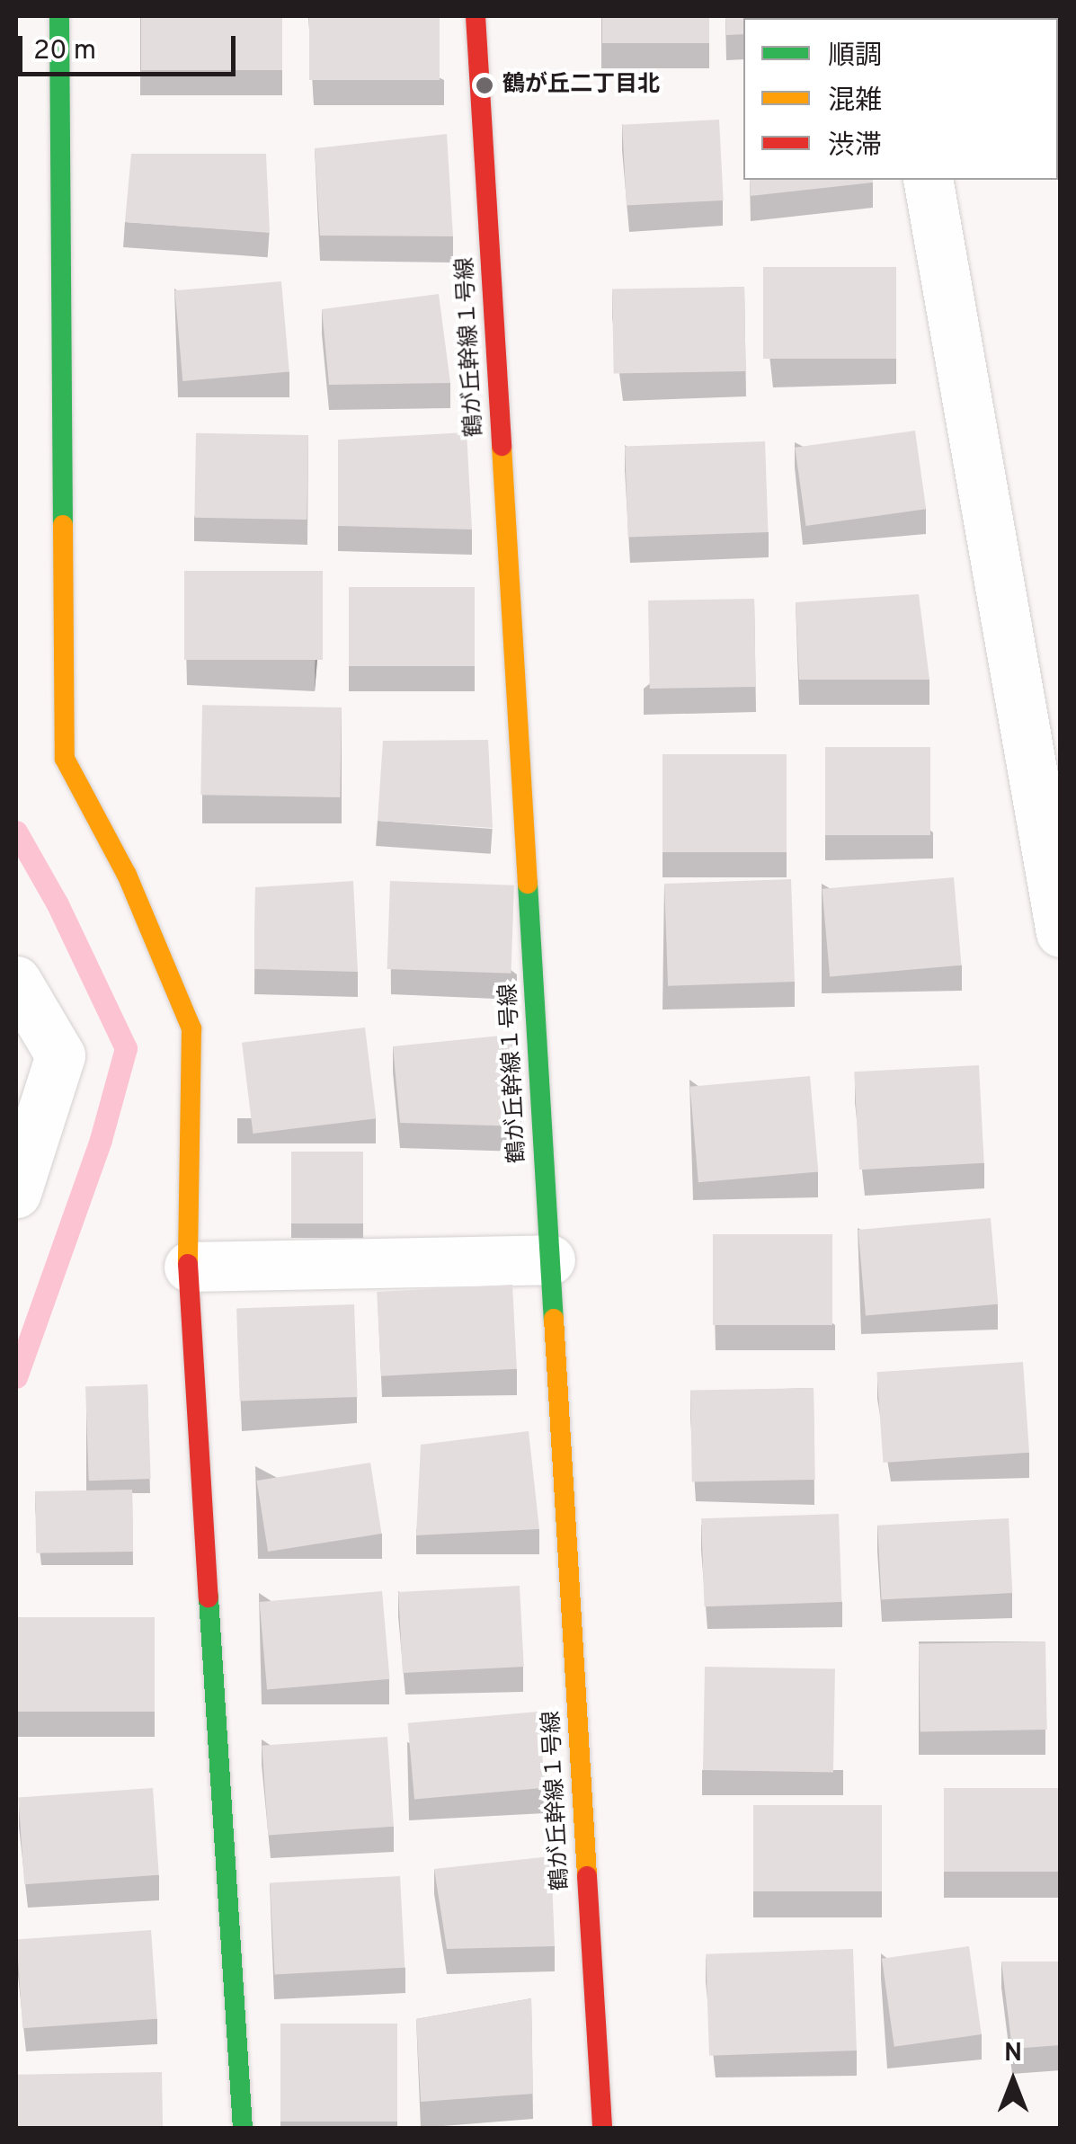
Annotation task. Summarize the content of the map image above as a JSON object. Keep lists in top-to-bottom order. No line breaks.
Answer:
{"streets":{"street":["鶴が丘幹線１号線"]},"places":["鶴が丘二丁目北"],"legend":["順調","混雑","渋滞"],"scale_bar":"20 m","north":"top"}
